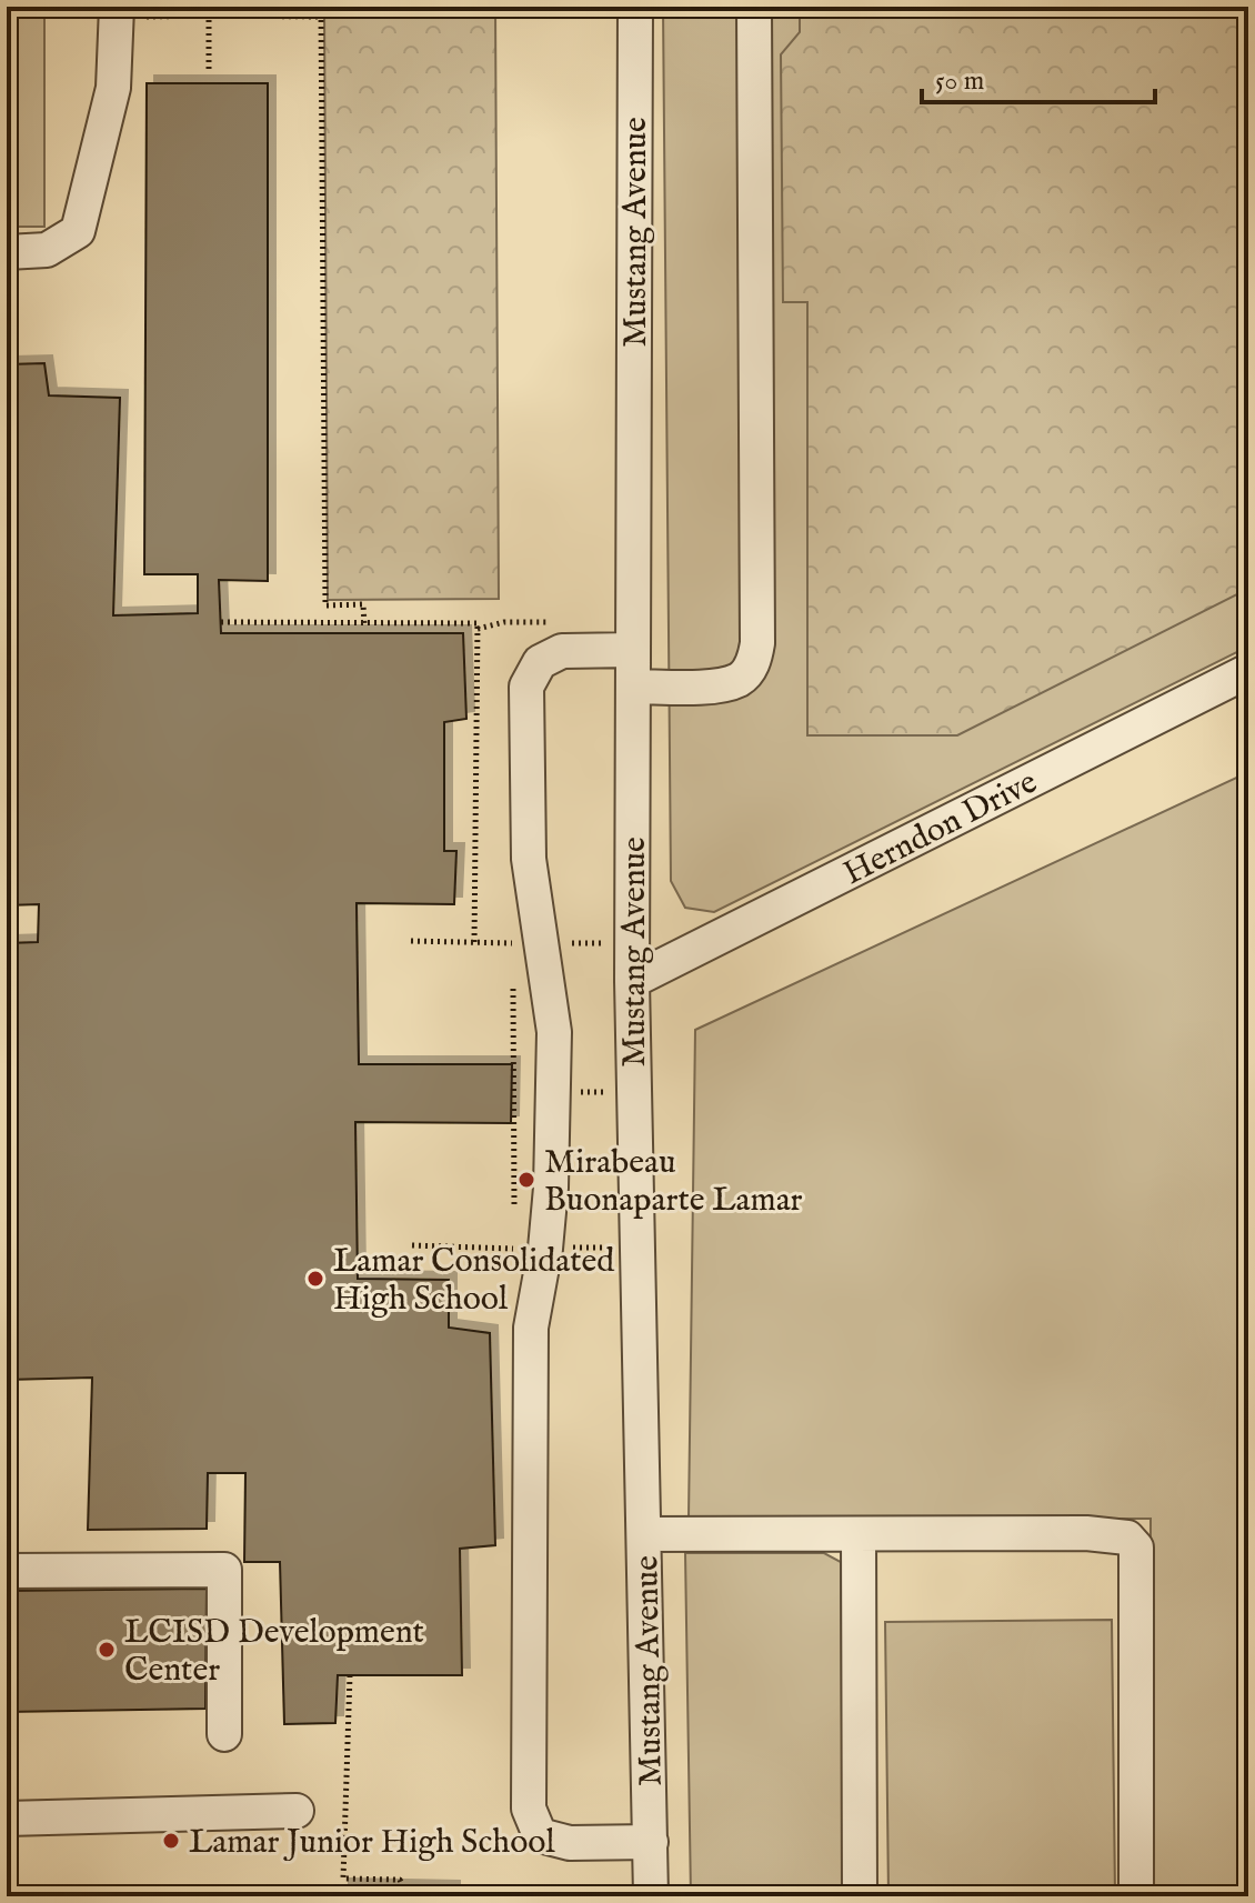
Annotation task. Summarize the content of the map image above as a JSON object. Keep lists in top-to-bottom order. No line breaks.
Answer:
{"streets":{"street":["Mustang Avenue","Herndon Drive"]},"crossings":[["Mustang Avenue","Herndon Drive"]],"places":["Mirabeau Buonaparte Lamar","Lamar Consolidated High School","LCISD Development Center","Lamar Junior High School"],"scale_bar":"50 m"}
